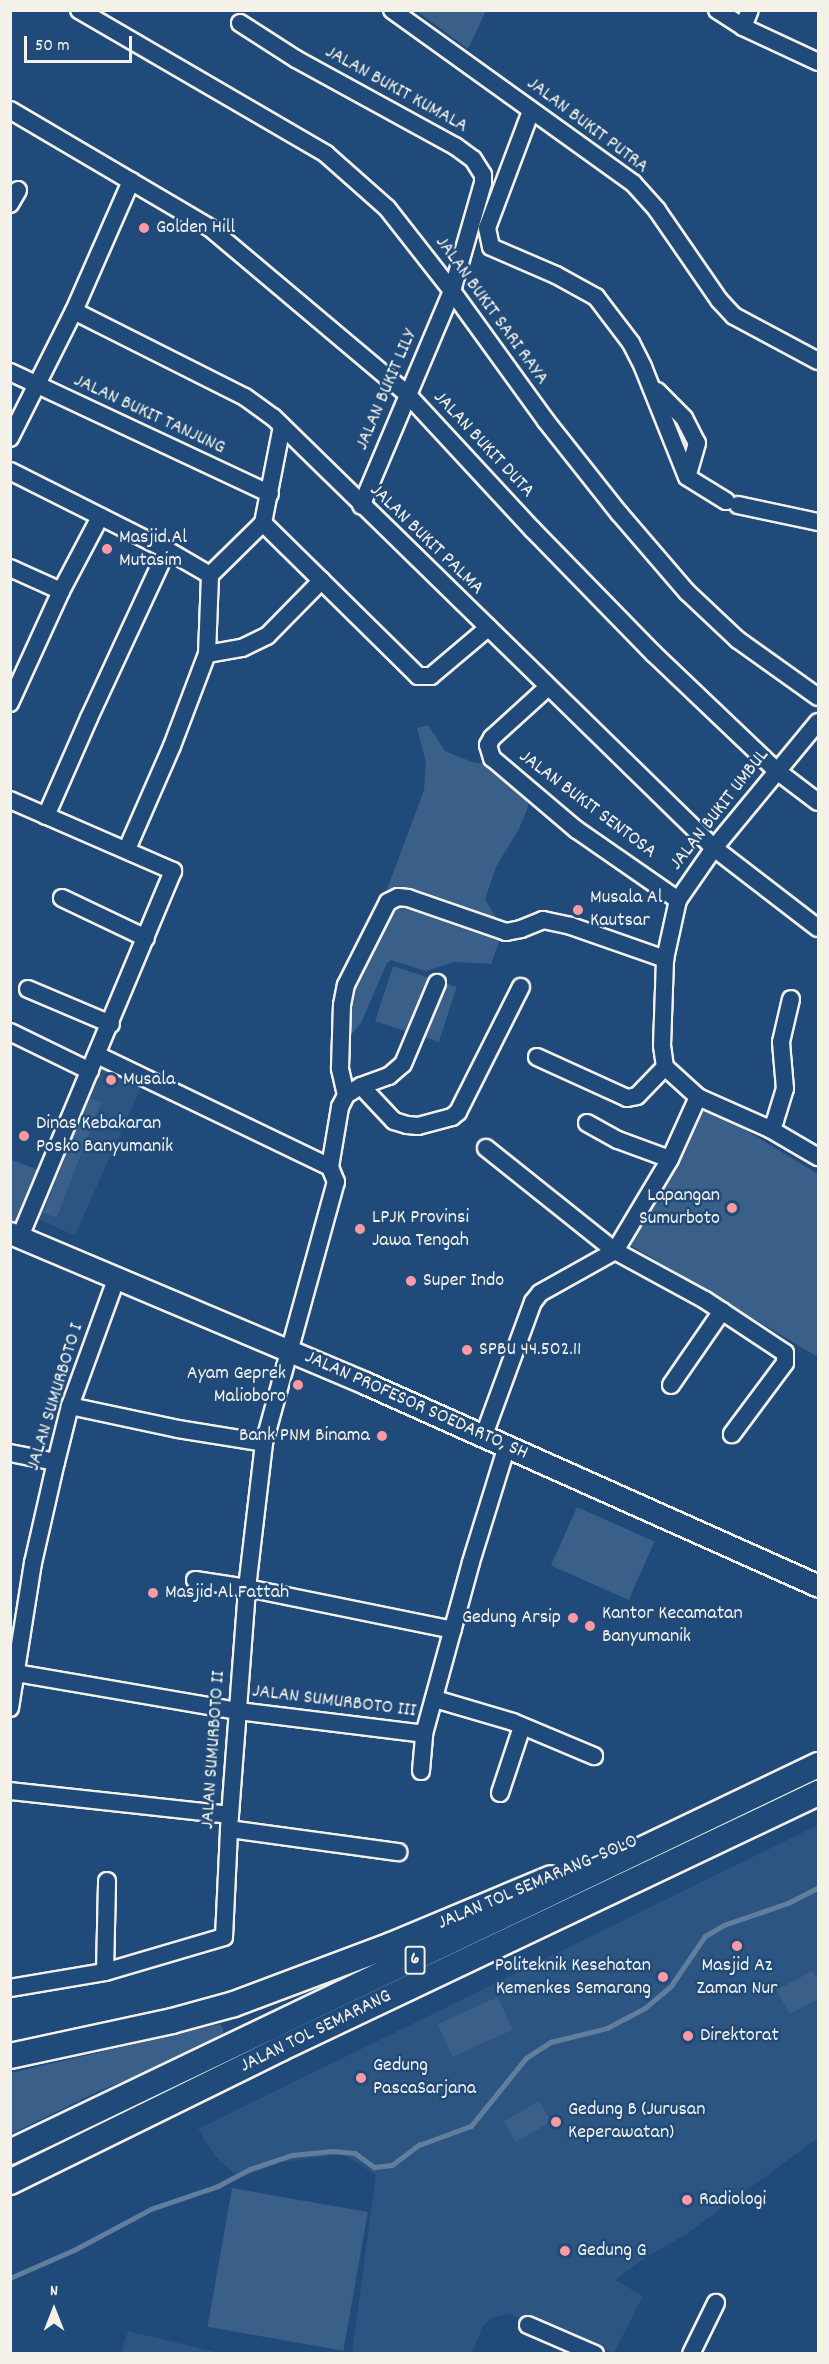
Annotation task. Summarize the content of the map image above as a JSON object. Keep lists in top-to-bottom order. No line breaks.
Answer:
{"streets":{"highway":["JALAN TOL SEMARANG–SOLO","6","JALAN TOL SEMARANG"],"main road":["JALAN PROFESOR SOEDARTO, SH"],"street":["JALAN BUKIT KUMALA","JALAN BUKIT PUTRA","JALAN BUKIT SARI RAYA","JALAN BUKIT LILY","JALAN BUKIT TANJUNG","JALAN BUKIT DUTA","JALAN BUKIT PALMA","JALAN BUKIT SENTOSA","JALAN BUKIT UMBUL","JALAN SUMURBOTO I","JALAN SUMURBOTO III","JALAN SUMURBOTO II"]},"crossings":[["JALAN BUKIT KUMALA","JALAN BUKIT SARI RAYA"],["JALAN BUKIT KUMALA","JALAN BUKIT LILY"],["JALAN BUKIT SARI RAYA","JALAN BUKIT LILY"],["JALAN BUKIT LILY","JALAN BUKIT DUTA"],["JALAN BUKIT LILY","JALAN BUKIT PALMA"],["JALAN BUKIT DUTA","JALAN BUKIT UMBUL"],["JALAN BUKIT PALMA","JALAN BUKIT SENTOSA"],["JALAN BUKIT PALMA","JALAN BUKIT UMBUL"],["JALAN BUKIT SENTOSA","JALAN BUKIT UMBUL"],["JALAN SUMURBOTO I","JALAN PROFESOR SOEDARTO, SH"],["JALAN SUMURBOTO I","JALAN SUMURBOTO III"],["JALAN PROFESOR SOEDARTO, SH","JALAN SUMURBOTO III"],["JALAN PROFESOR SOEDARTO, SH","JALAN SUMURBOTO II"],["JALAN SUMURBOTO III","JALAN SUMURBOTO II"],["JALAN TOL SEMARANG–SOLO","JALAN TOL SEMARANG"],["6","JALAN TOL SEMARANG"]],"places":["Golden Hill","Masjid Al Mutasim","Musala Al Kautsar","Musala","Dinas Kebakaran Posko Banyumanik","Lapangan Sumurboto","LPJK Provinsi Jawa Tengah","Super Indo","SPBU 44.502.11","Ayam Geprek Malioboro","Bank PNM Binama","Masjid Al Fattah","Gedung Arsip","Kantor Kecamatan Banyumanik","Masjid Az Zaman Nur","Politeknik Kesehatan Kemenkes Semarang","Direktorat","Gedung PascaSarjana","Gedung B (Jurusan Keperawatan)","Radiologi","Gedung G"],"scale_bar":"50 m","north":"top"}
